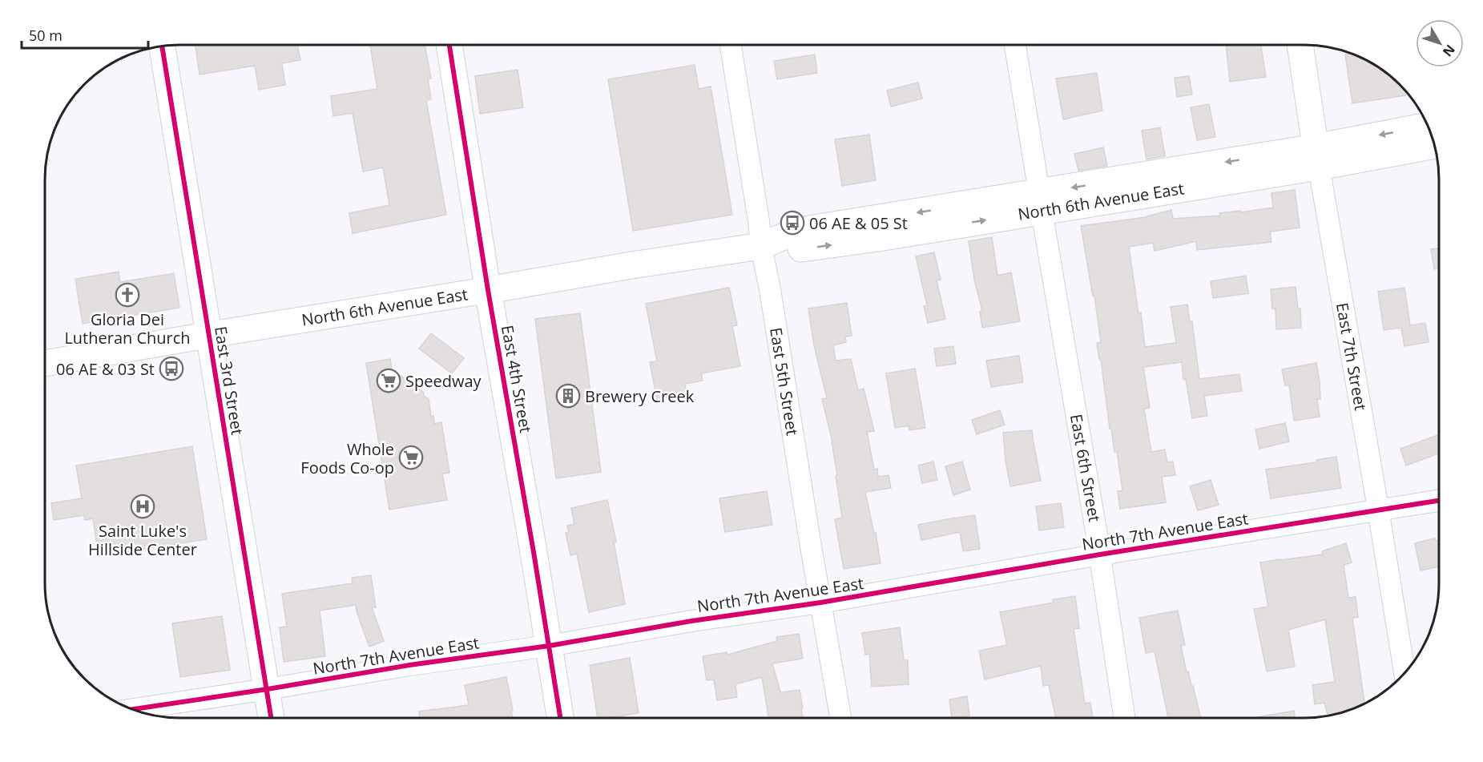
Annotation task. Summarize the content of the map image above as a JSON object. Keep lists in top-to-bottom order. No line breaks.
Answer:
{"streets":{"main road":["North 6th Avenue East","East 4th Street"],"street":["East 7th Street","East 3rd Street","East 5th Street","East 6th Street","North 7th Avenue East"]},"crossings":[["North 6th Avenue East","East 7th Street"],["North 6th Avenue East","East 4th Street"],["North 6th Avenue East","East 3rd Street"],["North 6th Avenue East","East 5th Street"],["North 6th Avenue East","East 6th Street"],["East 7th Street","North 7th Avenue East"],["East 4th Street","North 7th Avenue East"],["East 3rd Street","North 7th Avenue East"],["East 5th Street","North 7th Avenue East"],["East 6th Street","North 7th Avenue East"]],"places":{"bus stop":["06 AE & 05 St","06 AE & 03 St"],"church":["Gloria Dei Lutheran Church"],"supermarket":["Speedway","Whole Foods Co-op"],"building":["Brewery Creek"],"hospital":["Saint Luke's Hillside Center"]},"scale_bar":"50 m","north":"bottom right"}
